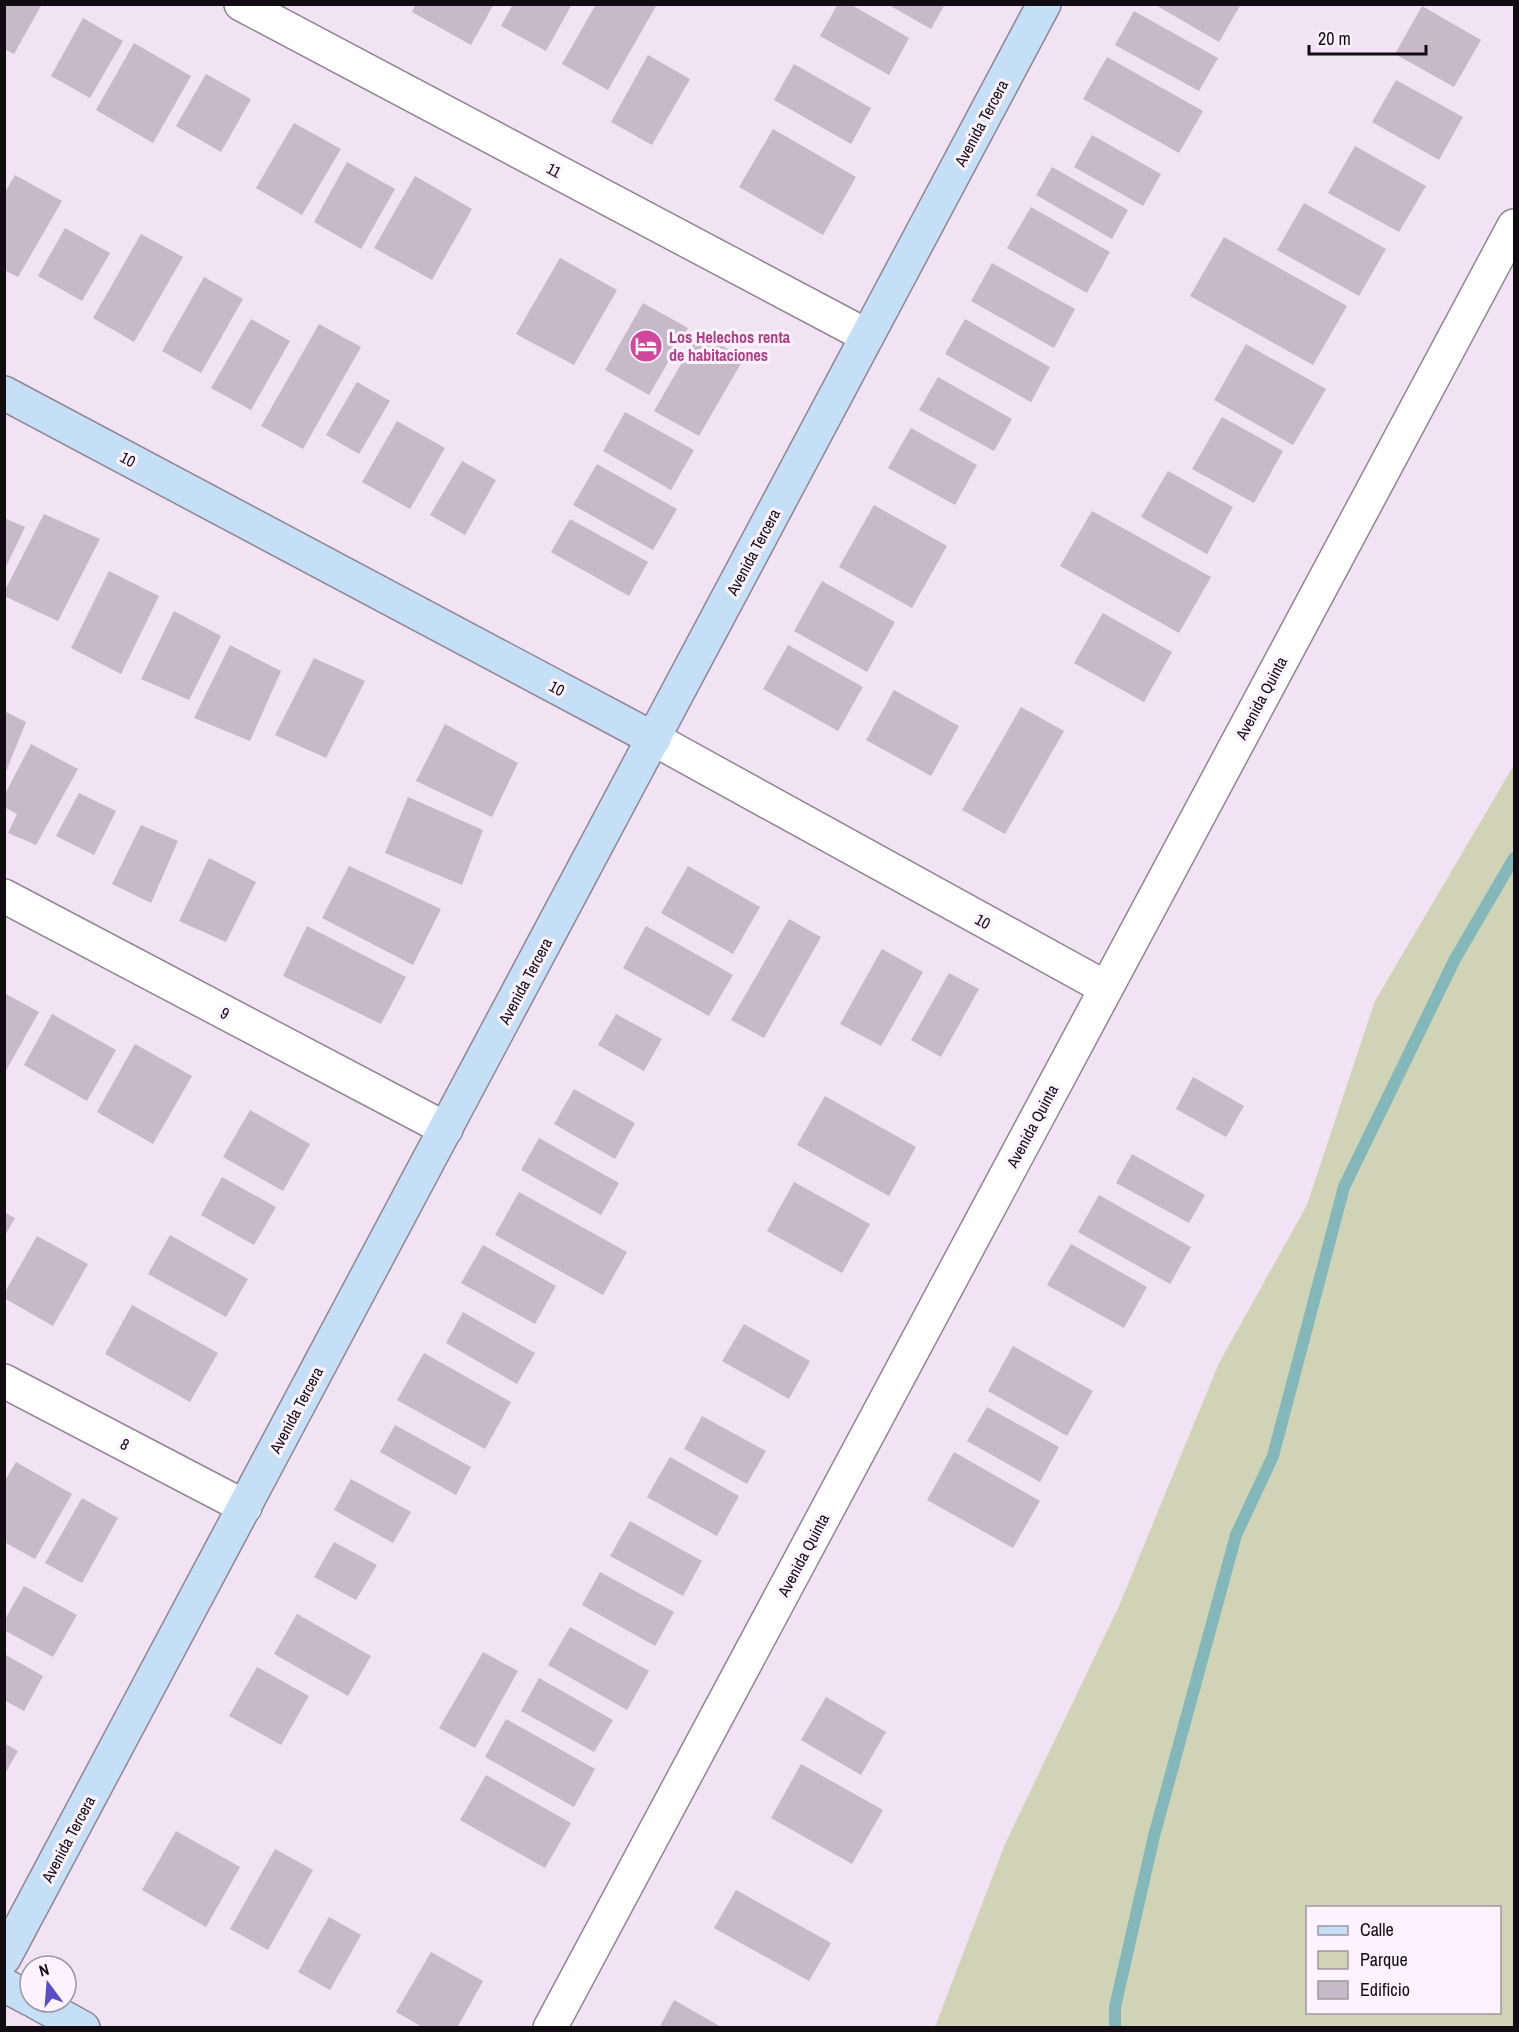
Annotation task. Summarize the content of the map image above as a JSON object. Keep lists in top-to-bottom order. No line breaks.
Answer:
{"streets":{"street":["Avenida Tercera","11","10","Avenida Quinta","9","8"]},"crossings":[["Avenida Tercera","11"],["Avenida Tercera","10"],["Avenida Tercera","9"],["Avenida Tercera","8"],["10","Avenida Quinta"]],"places":{"hotel":["Los Helechos renta de habitaciones"]},"legend":["Calle","Parque","Edificio"],"scale_bar":"20 m","north":"top"}
